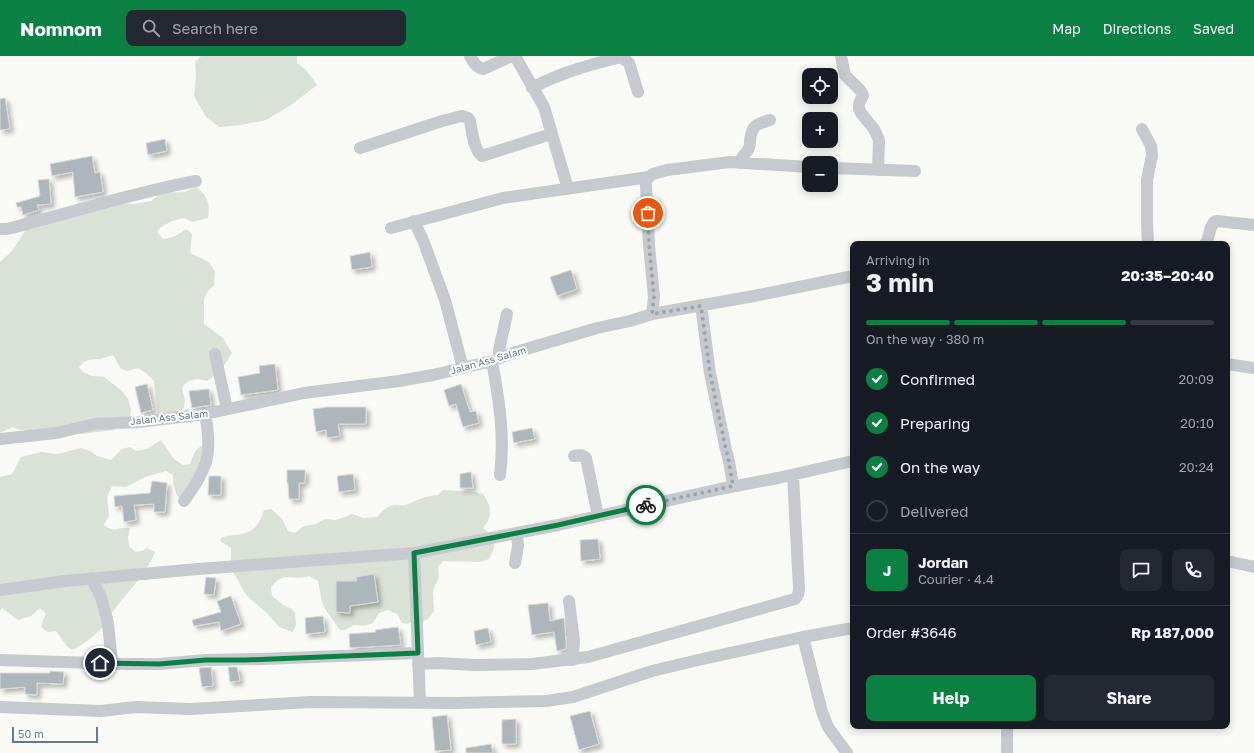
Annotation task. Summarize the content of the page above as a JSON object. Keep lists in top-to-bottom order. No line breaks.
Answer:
{"streets":{"street":["Jalan Ass Salam"]},"scale_bar":"50 m","page":{"header":"Nomnom","search":"Search here","nav":["Map","Directions","Saved"],"map_buttons":["+","−"],"heading":["3 min","Arriving in","20:35–20:40"],"panel":["Jordan","Courier · 4.4","Order #3646","Rp 187,000"],"bar":"On the way · 380 m","list":[["Confirmed","20:09"],["Preparing","20:10"],["On the way","20:24"],"Delivered"],"round":"J","buttons":["Help","Share"],"scale":"50 m"}}
